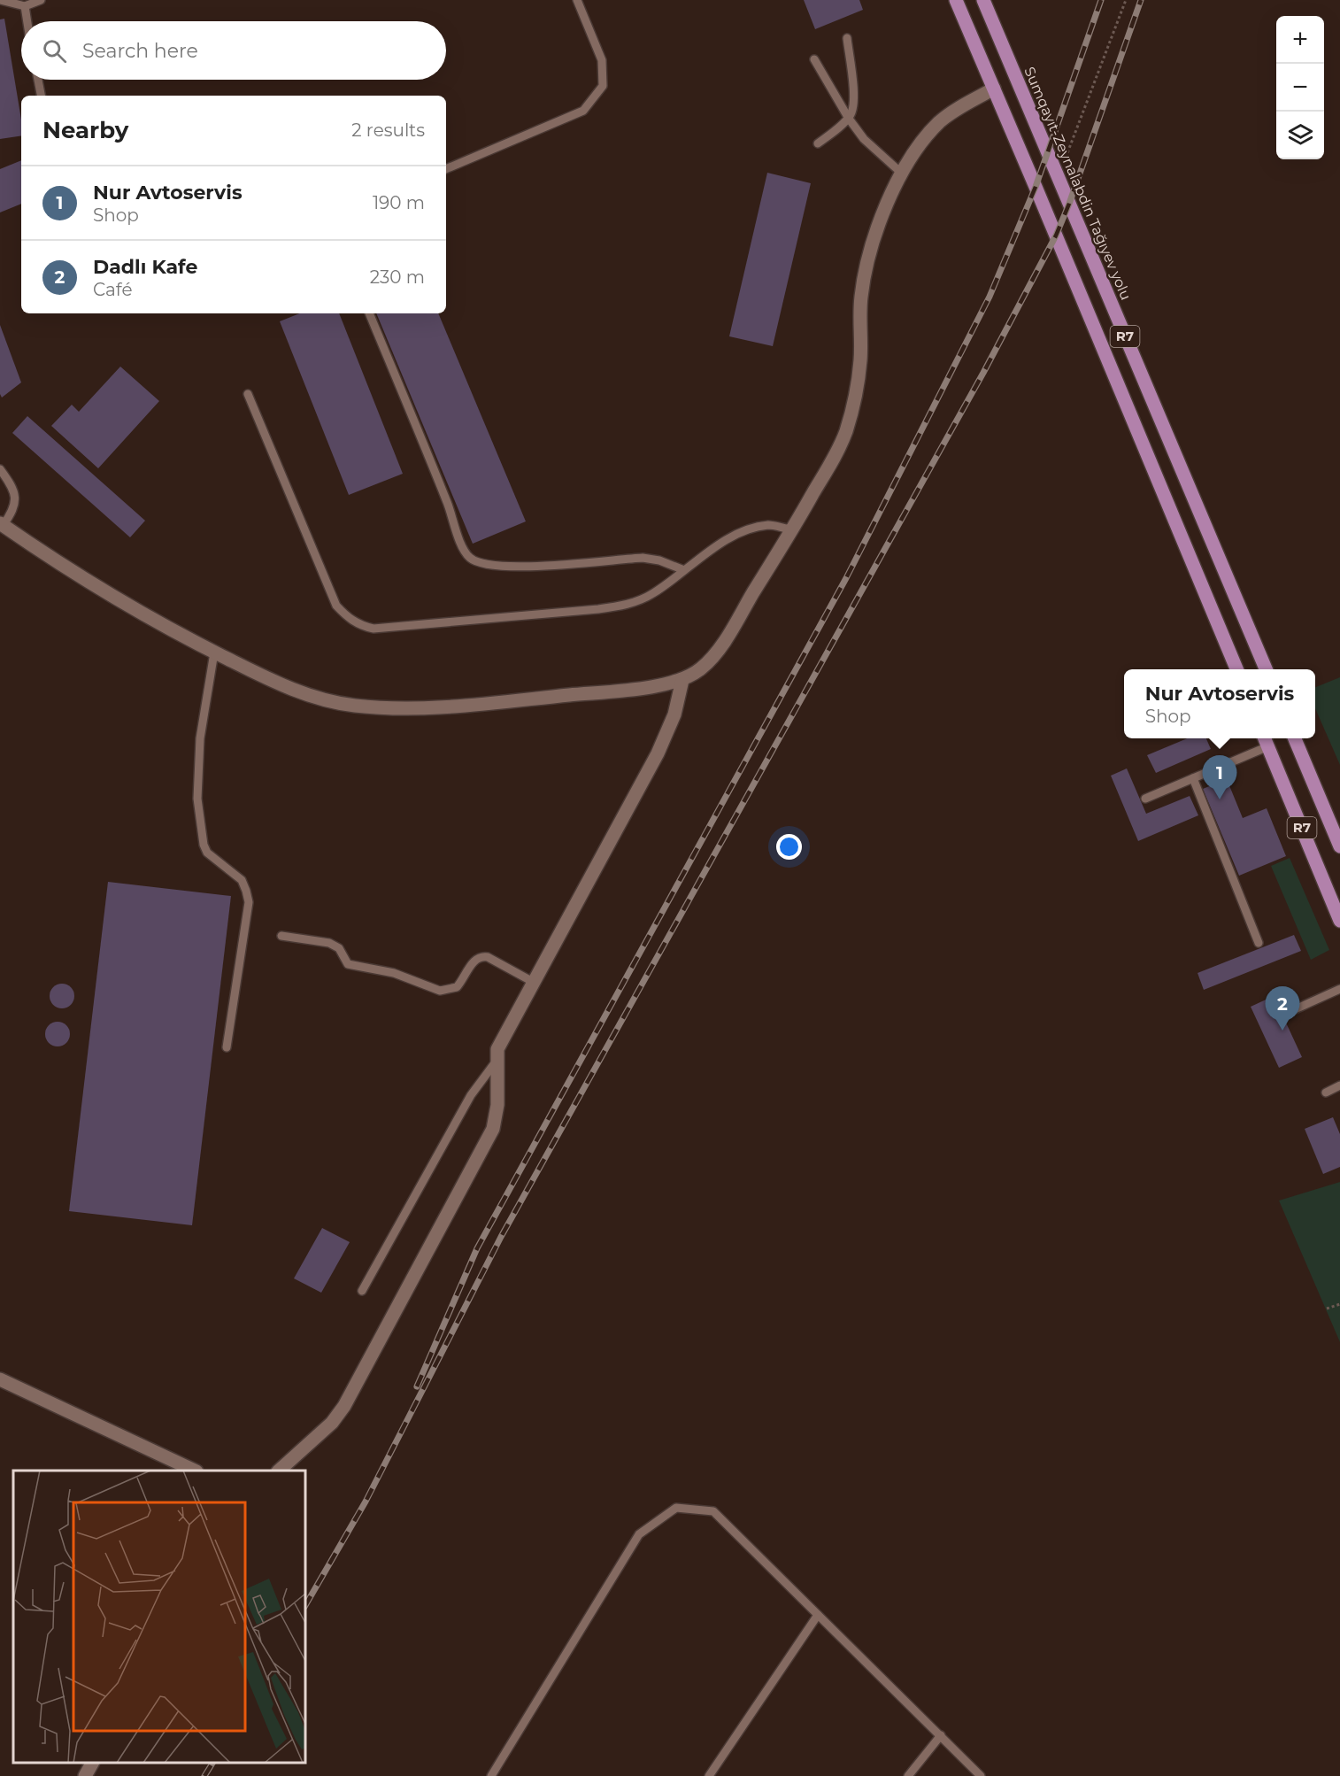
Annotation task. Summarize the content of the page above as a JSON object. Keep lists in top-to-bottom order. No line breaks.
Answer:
{"streets":{"main road":["Sumqayıt-Zeynalabdin Tağıyev yolu","R7"]},"page":{"map_buttons":["+","−"],"search":"Search here","heading":["Nearby","2 results"],"list":[{"mark":"1","name":"Nur Avtoservis","note":"Shop","value":"190 m"},{"mark":"2","name":"Dadlı Kafe","note":"Café","value":"230 m"}],"popup":["Nur Avtoservis","Shop"],"pins":["1","2"]}}
